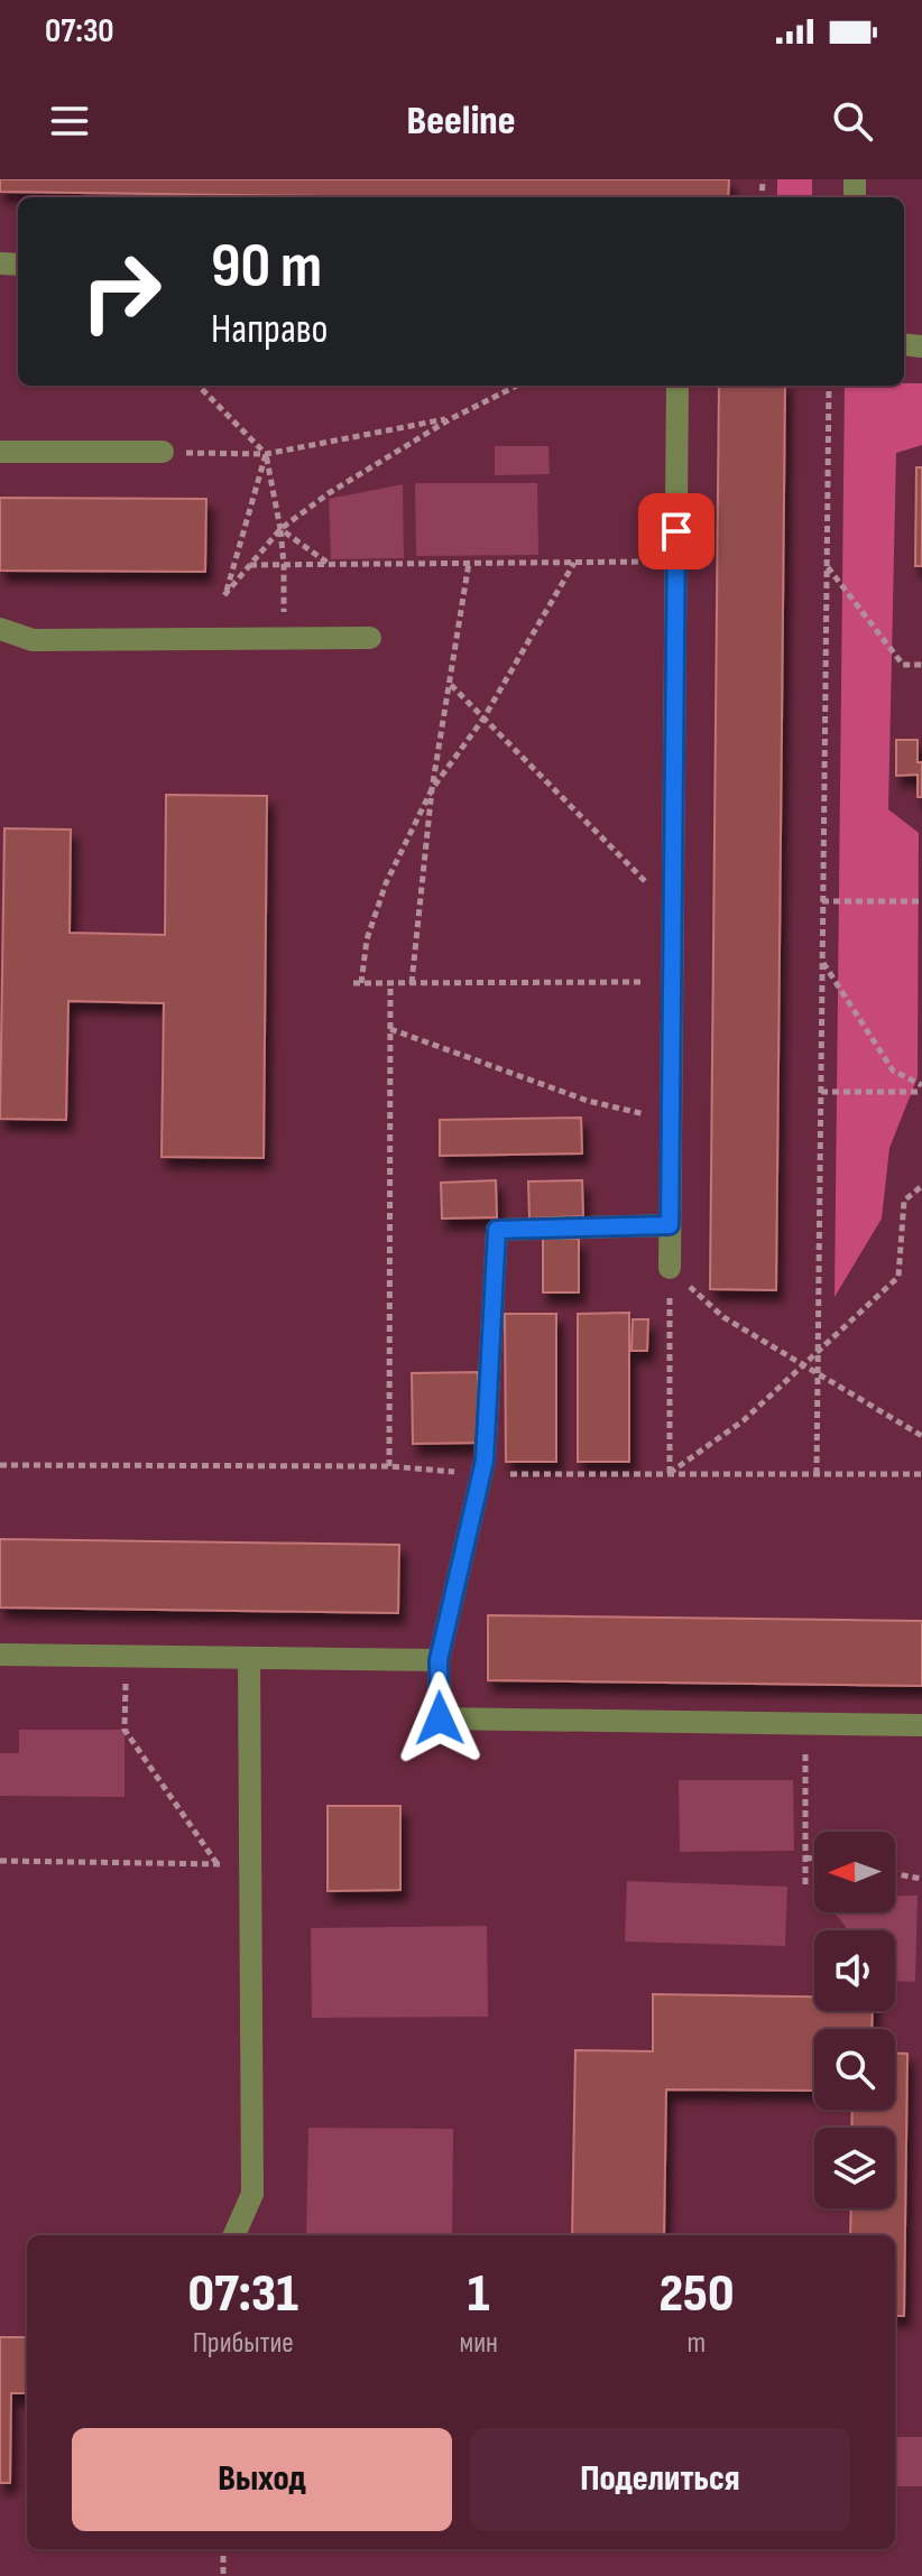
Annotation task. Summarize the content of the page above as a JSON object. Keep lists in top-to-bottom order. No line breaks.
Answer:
{"north":"left","page":{"status":"07:30","header":"Beeline","turn":["90 m","Направо"],"eta":["07:31","Прибытие","1","мин","250","m"],"buttons":["Выход","Поделиться"]}}
